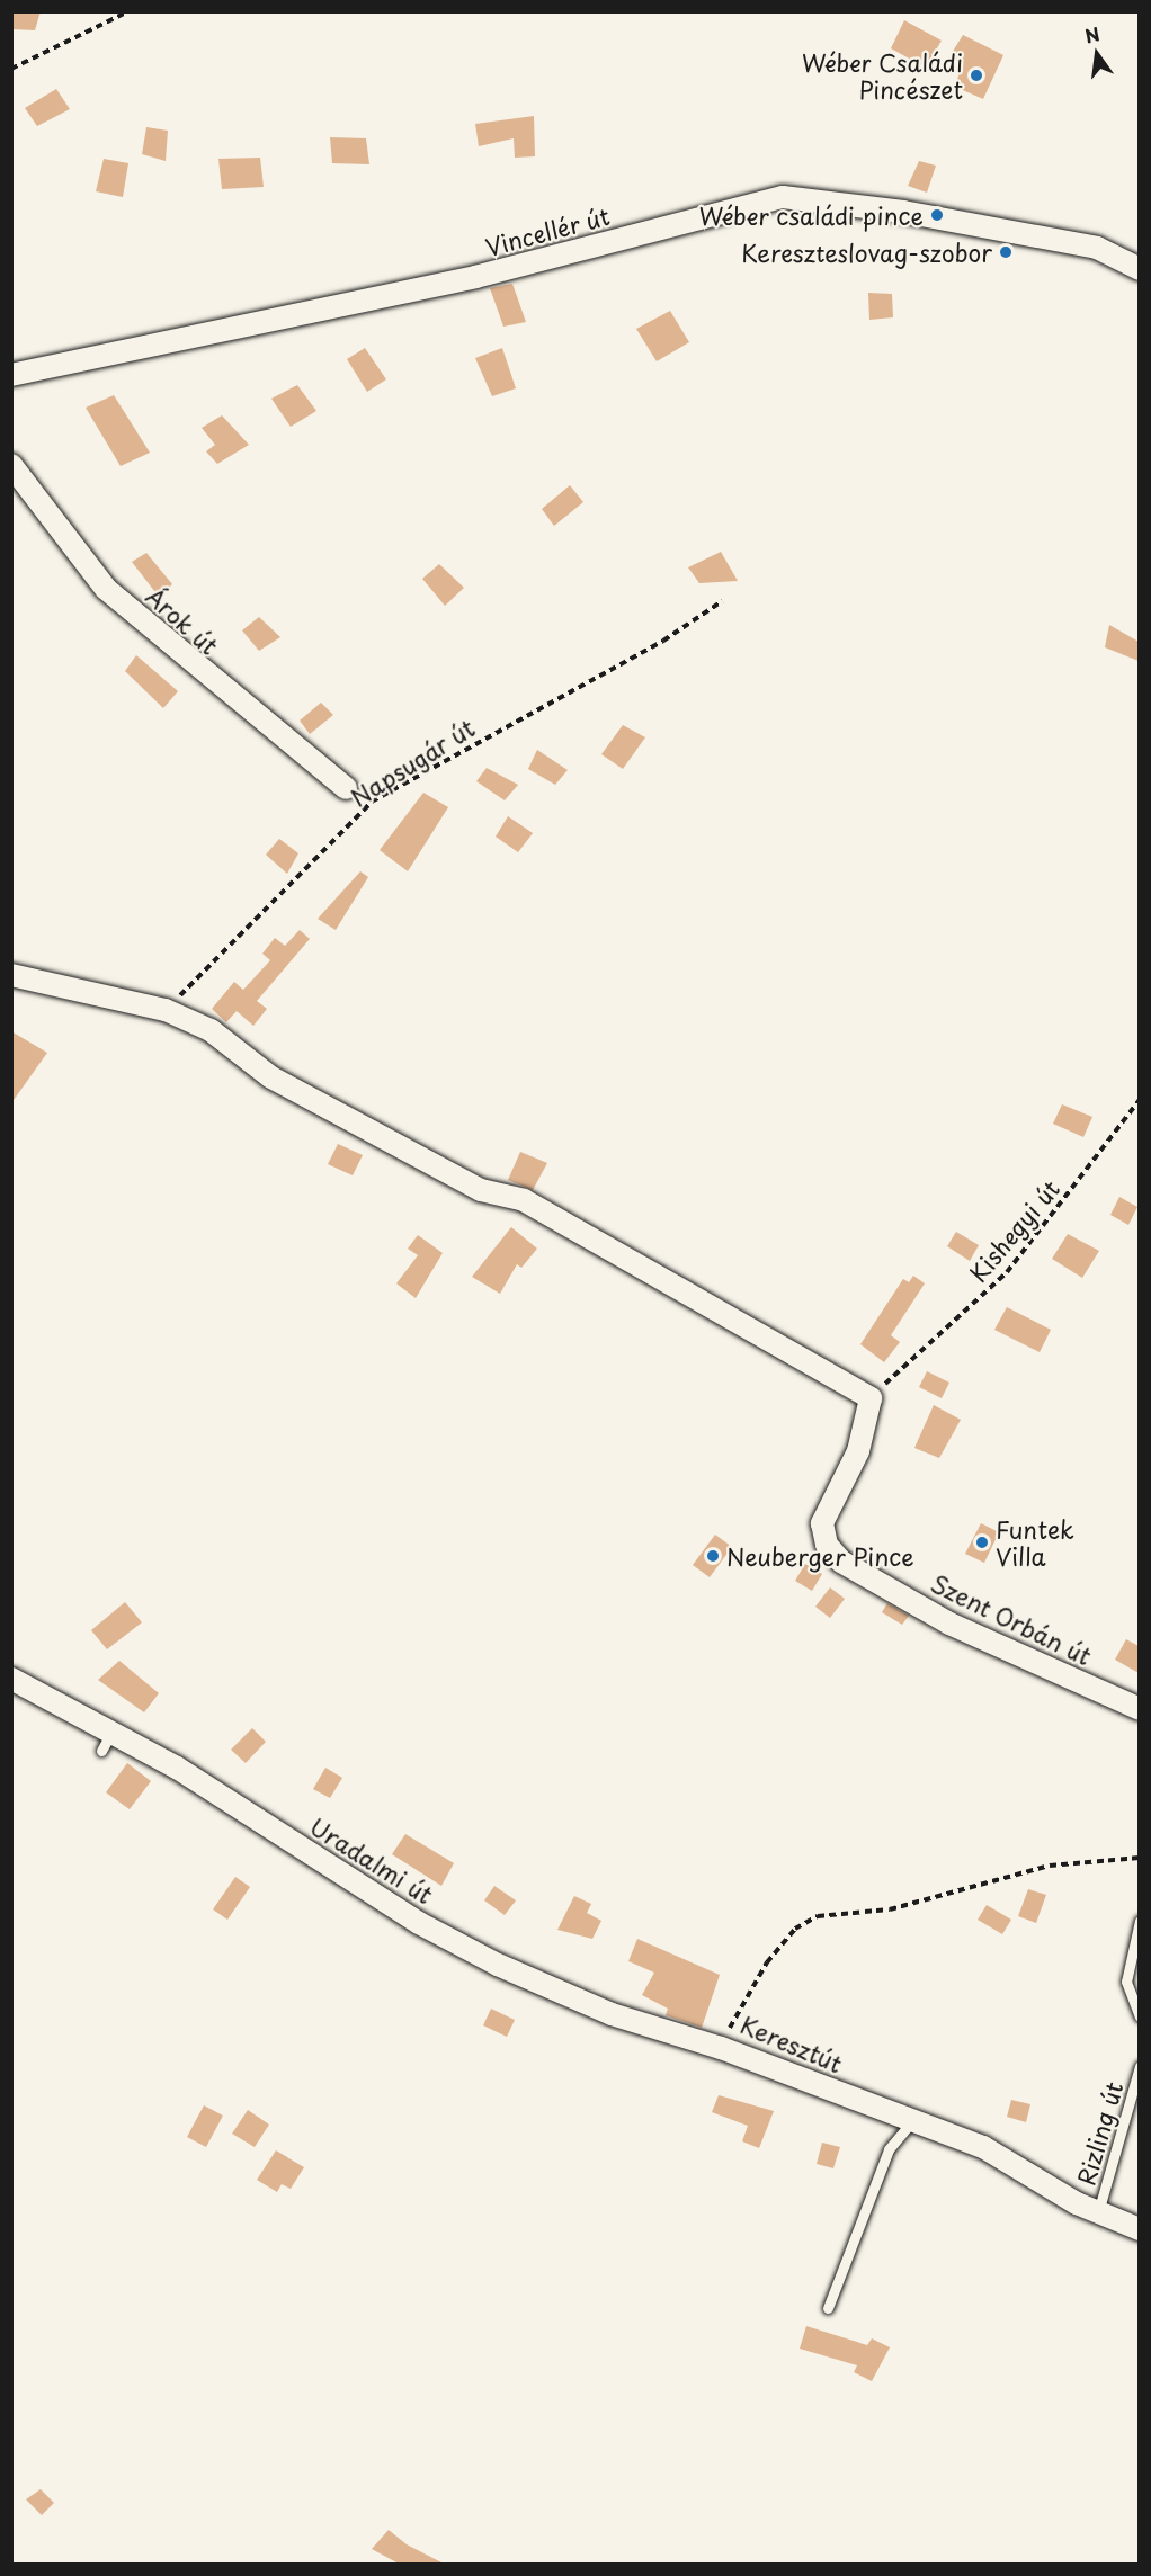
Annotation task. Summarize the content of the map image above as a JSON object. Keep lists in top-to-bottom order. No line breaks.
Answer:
{"streets":{"street":["Vincellér út","Árok út","Szent Orbán út","Uradalmi út","Keresztút"],"lane":["Rizling út"],"path":["Napsugár út","Kishegyi út"]},"crossings":[["Kishegyi út","Szent Orbán út"],["Uradalmi út","Keresztút"],["Keresztút","Rizling út"]],"places":["Wéber Családi Pincészet","Wéber családi pince","Kereszteslovag-szobor","Funtek Villa","Neuberger Pince"],"north":"top"}
